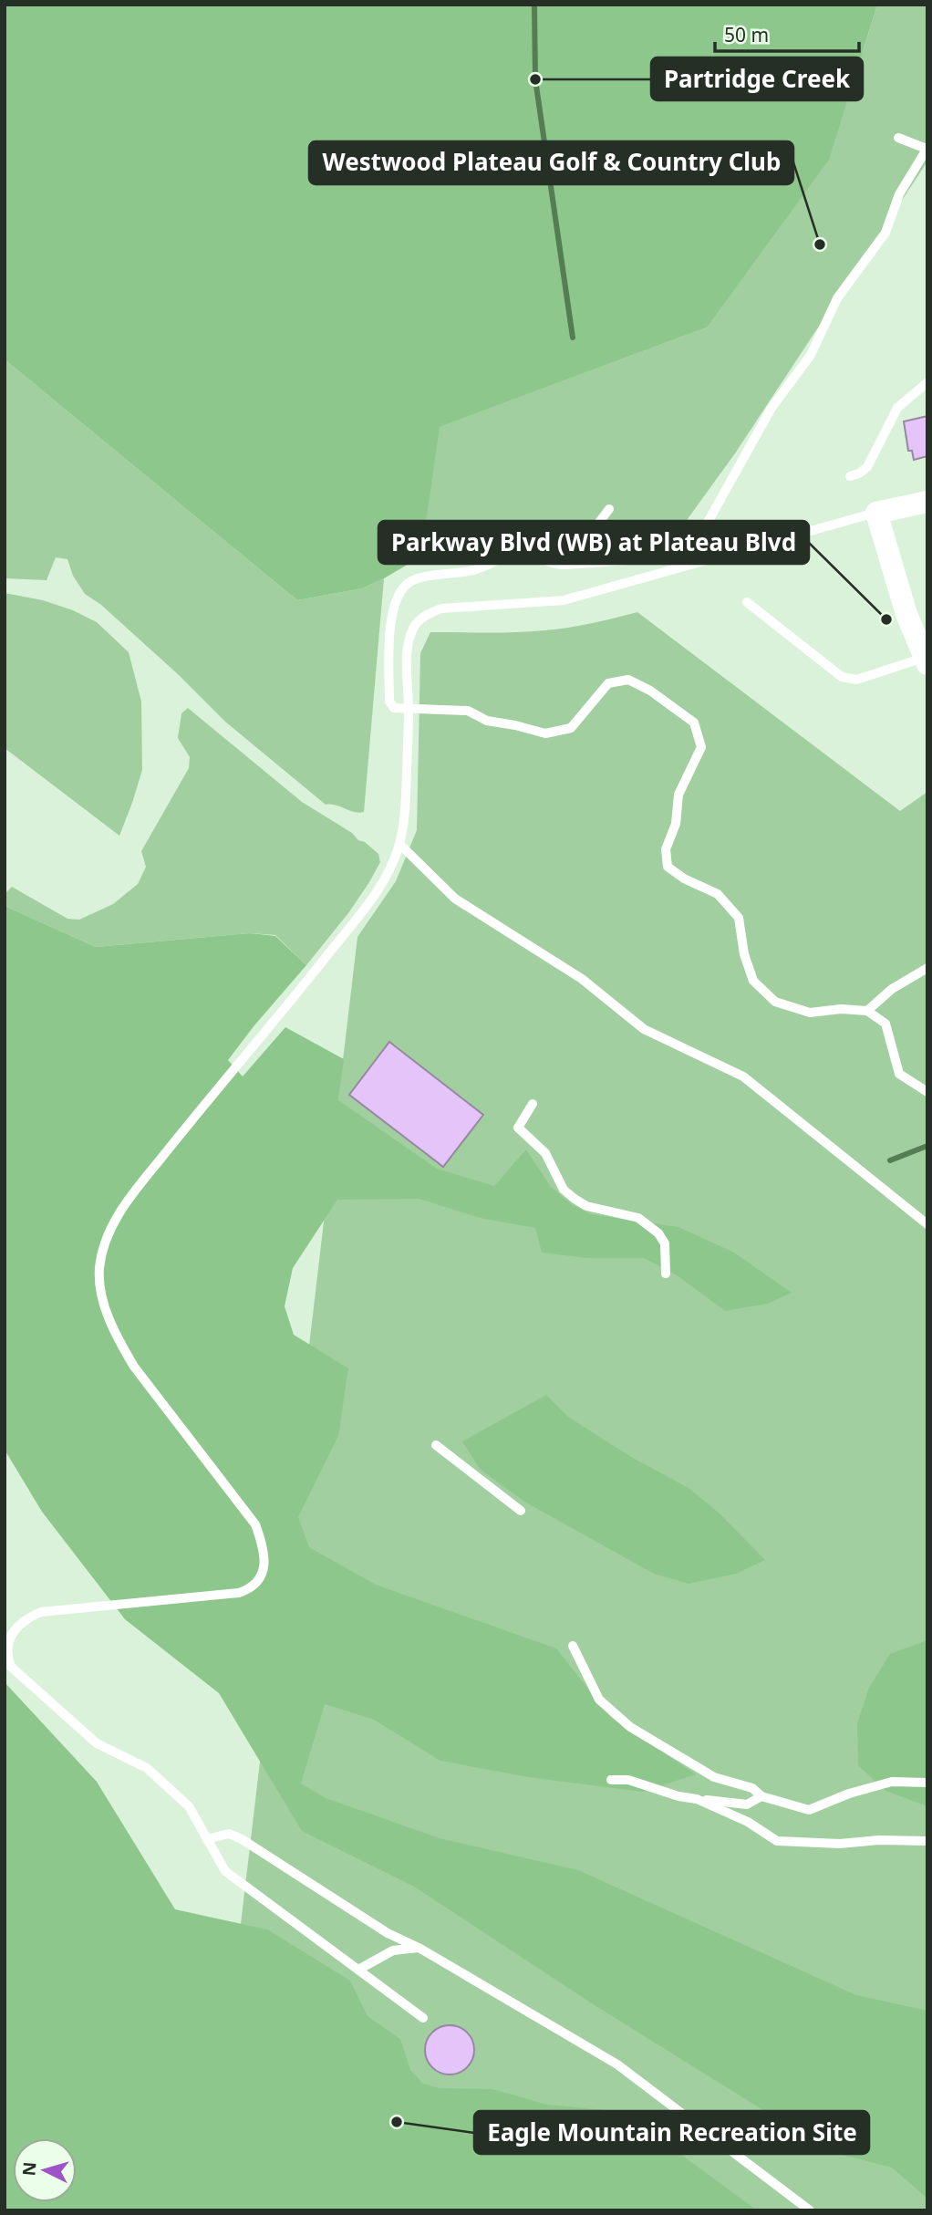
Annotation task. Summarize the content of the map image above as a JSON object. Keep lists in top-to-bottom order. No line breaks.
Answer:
{"places":["Partridge Creek","Westwood Plateau Golf & Country Club","Parkway Blvd (WB) at Plateau Blvd","Eagle Mountain Recreation Site"],"scale_bar":"50 m","north":"left"}
